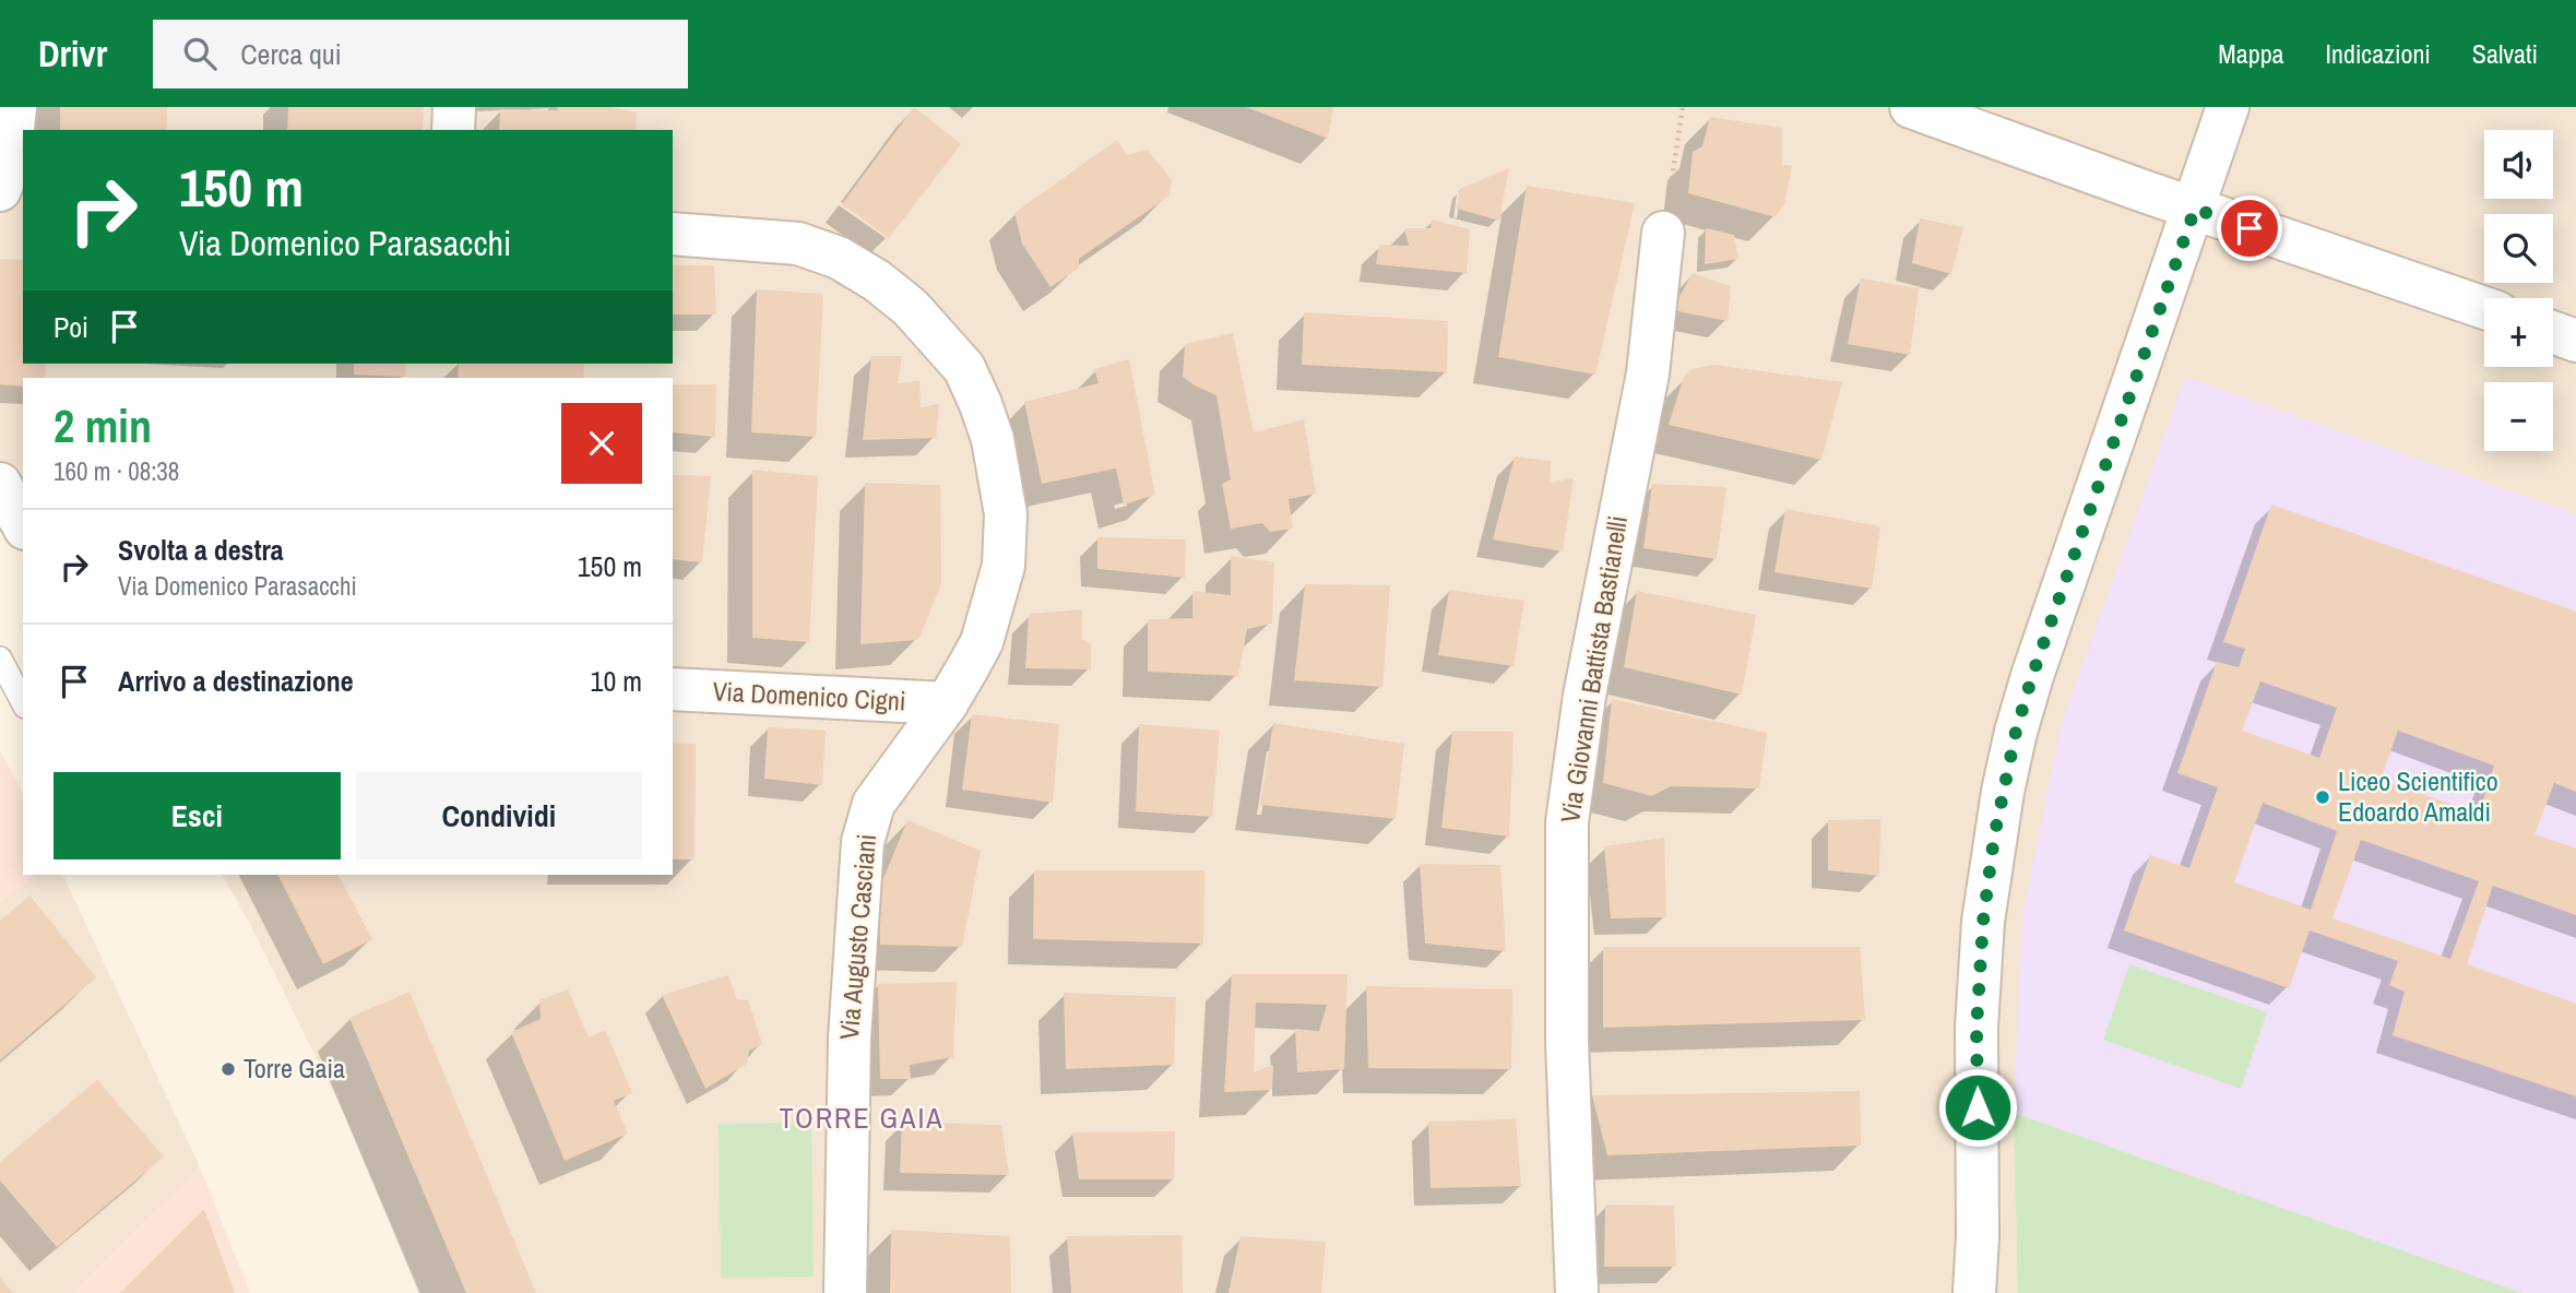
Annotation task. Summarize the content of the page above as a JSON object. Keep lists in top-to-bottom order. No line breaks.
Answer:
{"streets":{"street":["Via Giovanni Battista Bastianelli","Via Domenico Cigni","Via Augusto Casciani"]},"crossings":[["Via Domenico Cigni","Via Augusto Casciani"]],"districts":["TORRE GAIA"],"places":["Liceo Scientifico Edoardo Amaldi","Torre Gaia"],"page":{"header":"Drivr","search":"Cerca qui","nav":["Mappa","Indicazioni","Salvati"],"map_buttons":["+","−"],"turn":["150 m","Via Domenico Parasacchi"],"then":"Poi","heading":["2 min","160 m · 08:38"],"list":[{"name":"Svolta a destra","note":"Via Domenico Parasacchi","value":"150 m"},{"name":"Arrivo a destinazione","value":"10 m"}],"buttons":["Esci","Condividi"]}}
